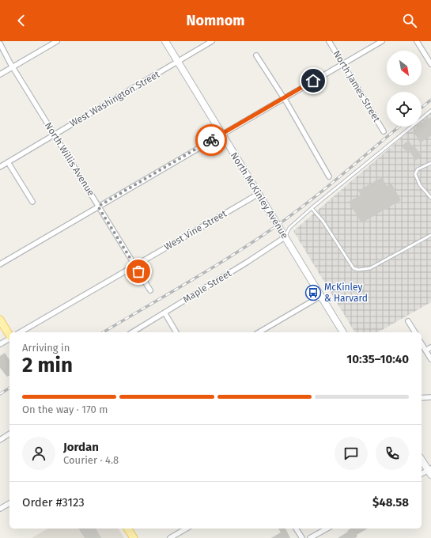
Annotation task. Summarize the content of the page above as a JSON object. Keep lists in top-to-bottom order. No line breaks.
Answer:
{"streets":{"street":["North James Street","West Washington Street","North Willis Avenue","North McKinley Avenue","West Vine Street","Maple Street"]},"crossings":[["West Washington Street","North Willis Avenue"],["West Washington Street","North McKinley Avenue"],["North Willis Avenue","West Vine Street"],["North McKinley Avenue","West Vine Street"],["North McKinley Avenue","Maple Street"]],"places":{"bus stop":["McKinley & Harvard"]},"north":"bottom right","page":{"header":"Nomnom","heading":["2 min","Arriving in","10:35–10:40"],"panel":["Jordan","Courier · 4.8","Order #3123","$48.58"],"bar":"On the way · 170 m"}}
